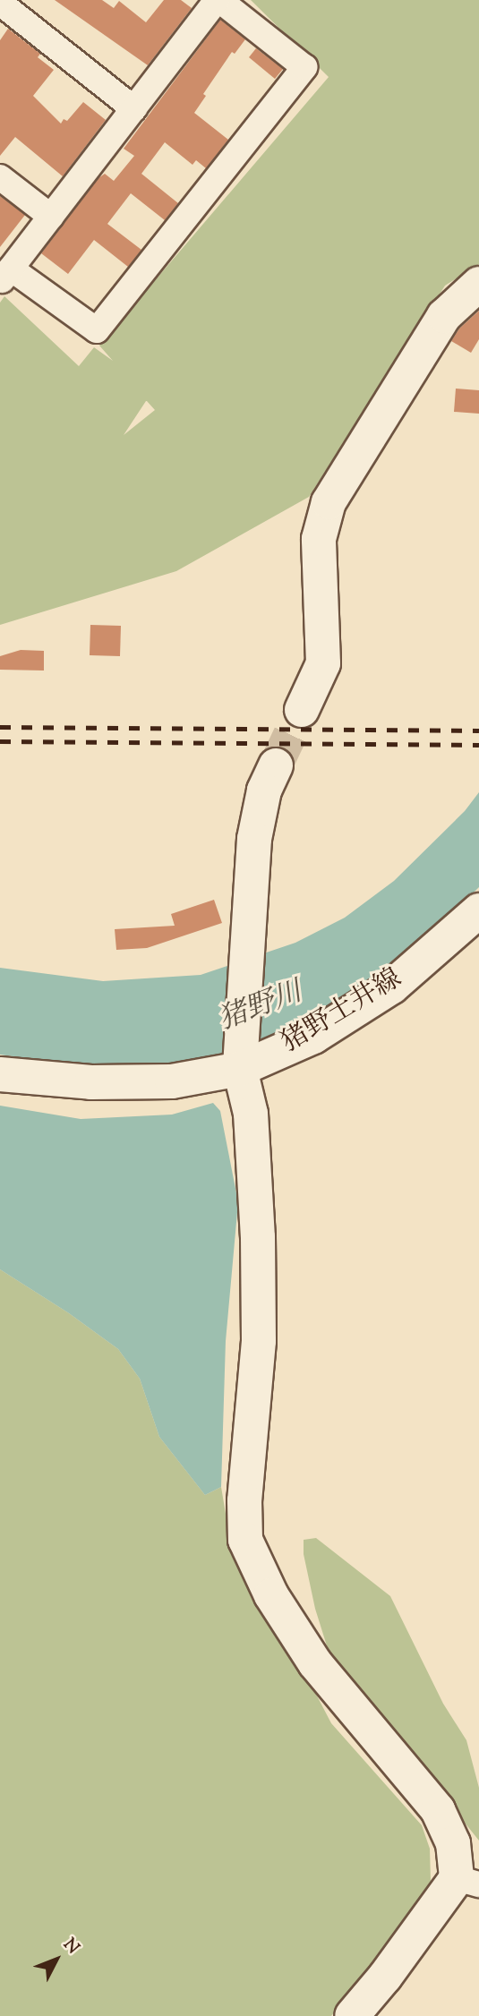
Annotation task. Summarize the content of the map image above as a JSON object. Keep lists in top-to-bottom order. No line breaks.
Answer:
{"streets":{"street":["猪野土井線"]},"water":["猪野川"],"north":"top right"}
